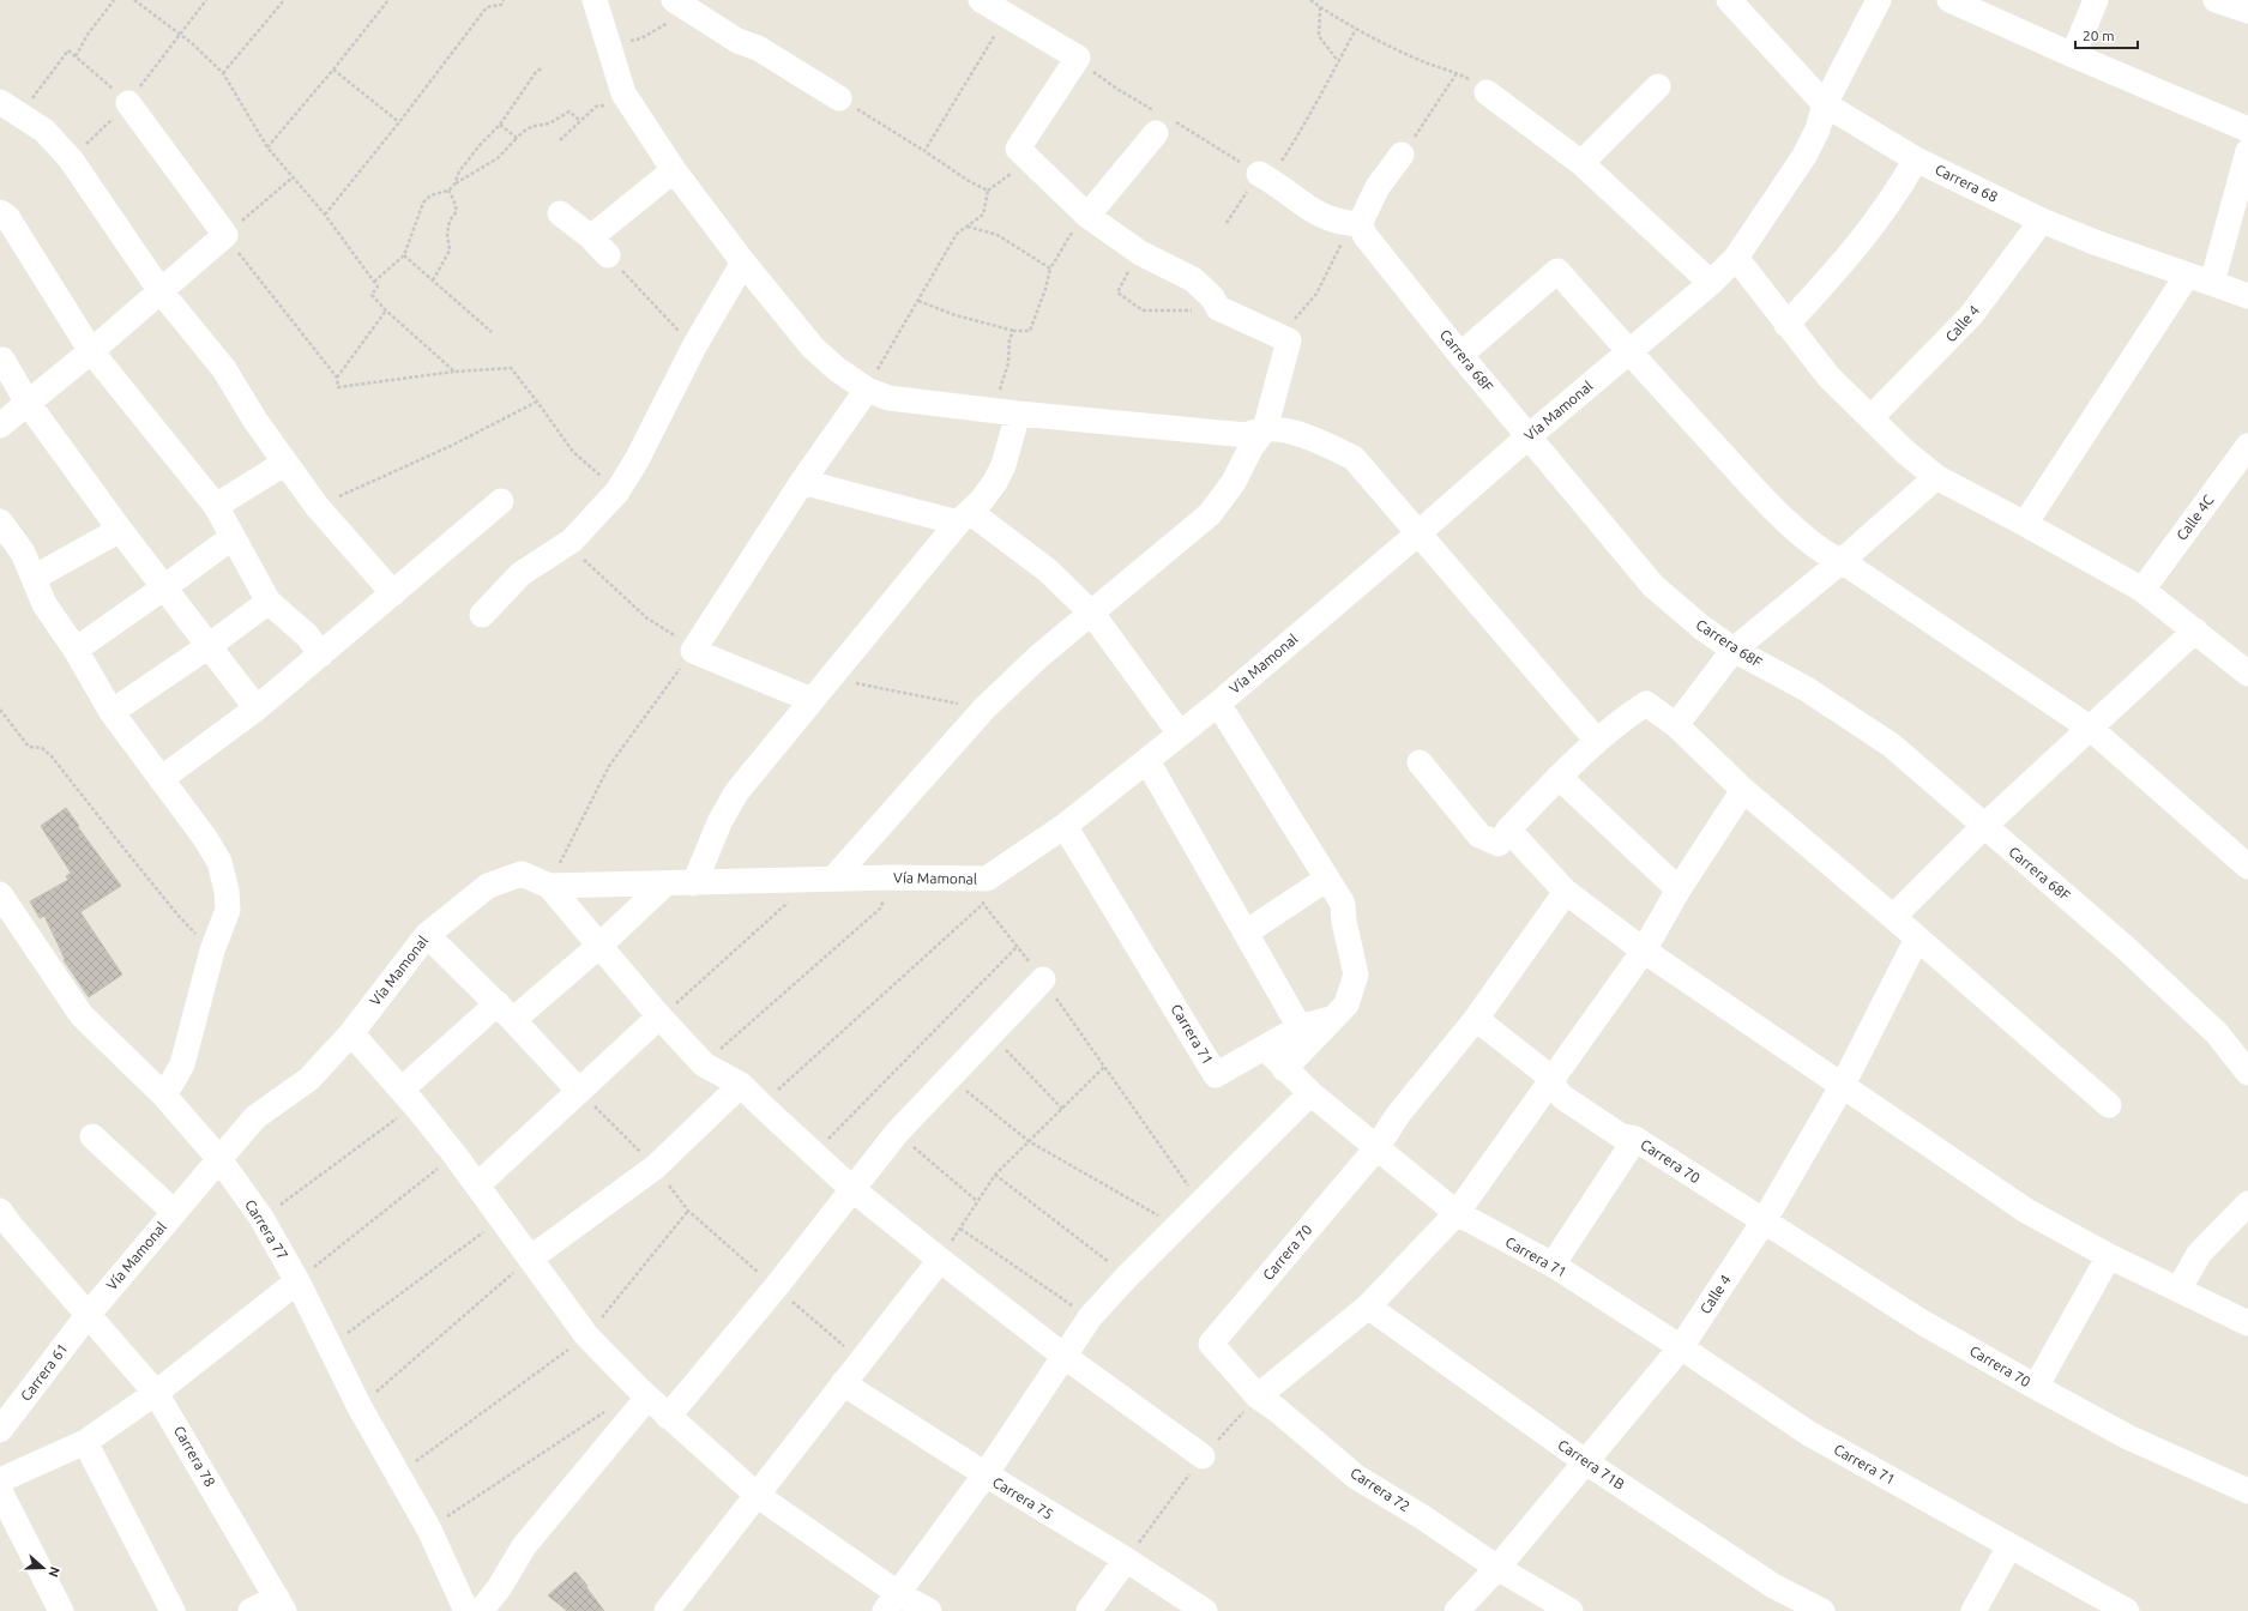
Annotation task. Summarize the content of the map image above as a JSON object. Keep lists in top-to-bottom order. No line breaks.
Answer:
{"streets":{"street":["Carrera 68","Calle 4","Carrera 68F","Vía Mamonal","Calle 4C","Carrera 71","Carrera 70","Carrera 77","Carrera 61","Carrera 78","Carrera 71B","Carrera 72","Carrera 75"]},"crossings":[["Carrera 68","Calle 4"],["Carrera 68","Vía Mamonal"],["Calle 4","Carrera 71"],["Calle 4","Carrera 70"],["Calle 4","Carrera 71B"],["Calle 4","Carrera 72"],["Carrera 68F","Vía Mamonal"],["Vía Mamonal","Carrera 71"],["Vía Mamonal","Carrera 77"],["Vía Mamonal","Carrera 61"],["Vía Mamonal","Carrera 78"],["Carrera 71","Carrera 70"],["Carrera 70","Carrera 72"],["Carrera 61","Carrera 78"]],"scale_bar":"20 m","north":"right"}
